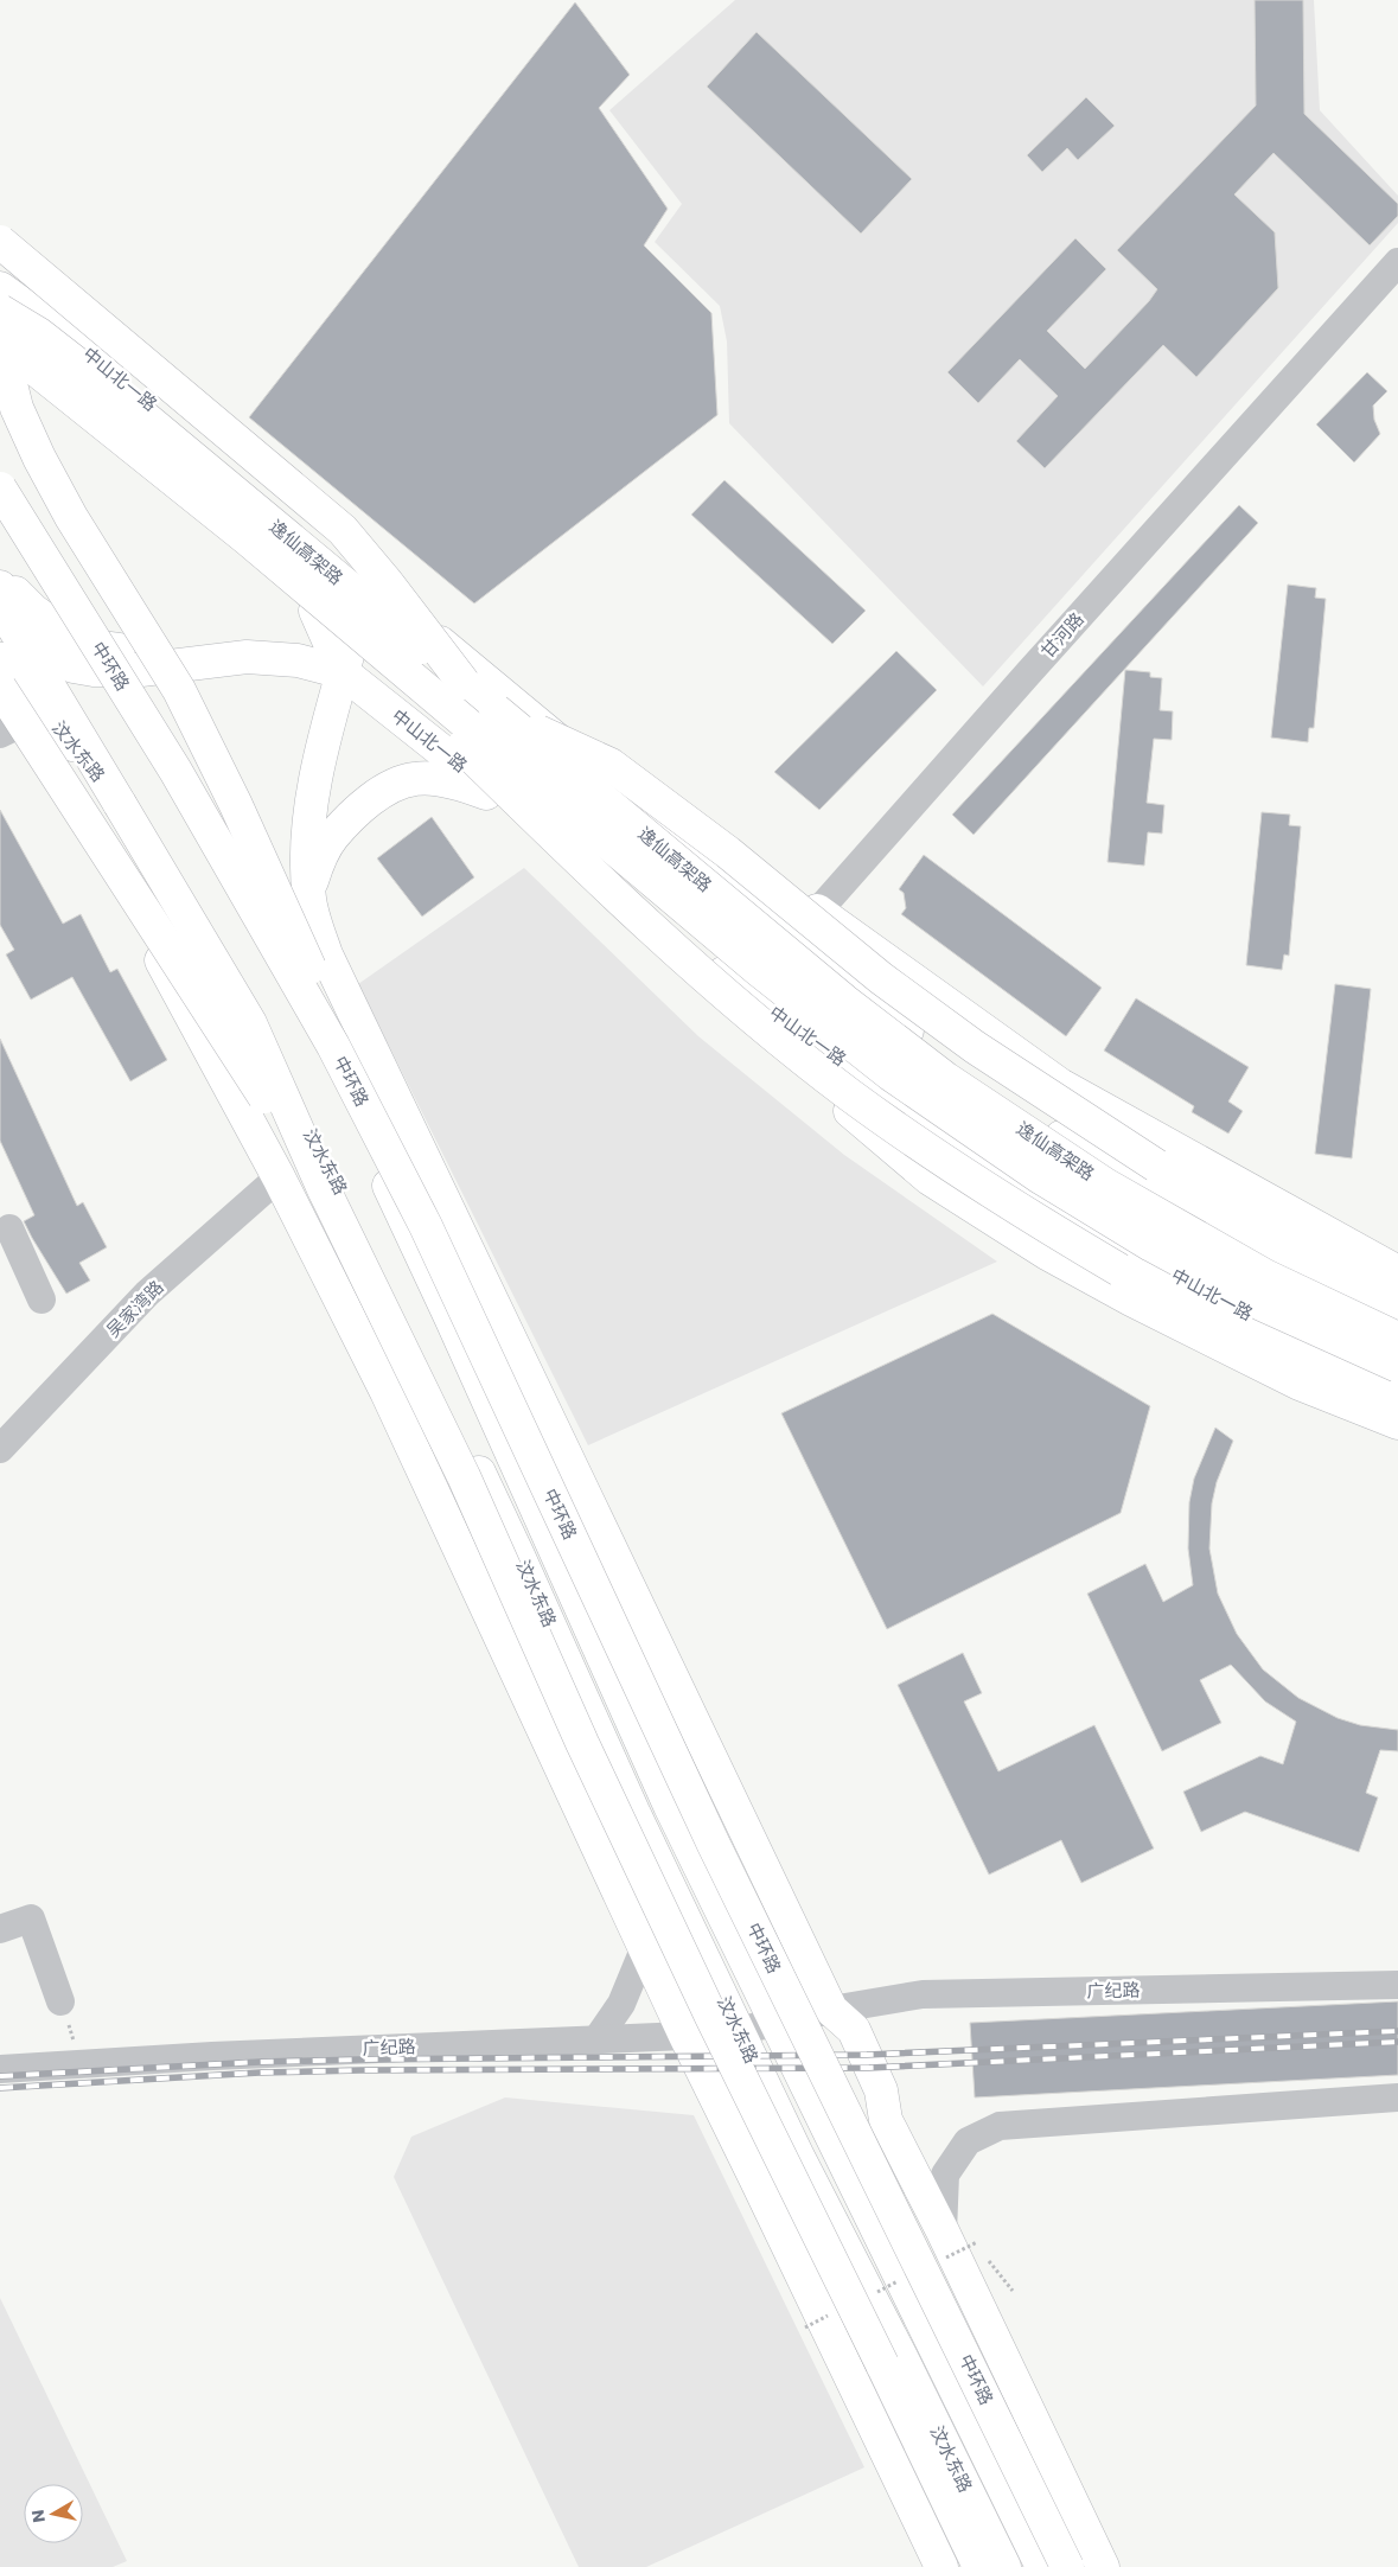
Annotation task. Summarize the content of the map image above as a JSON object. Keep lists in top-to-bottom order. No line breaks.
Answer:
{"streets":{"main road":["中山北一路","逸仙高架路","中环路","汶水东路"],"street":["甘河路","吴家湾路","广纪路"]},"crossings":[["中山北一路","甘河路"],["中山北一路","汶水东路"],["汶水东路","吴家湾路"],["汶水东路","广纪路"]],"north":"left"}
